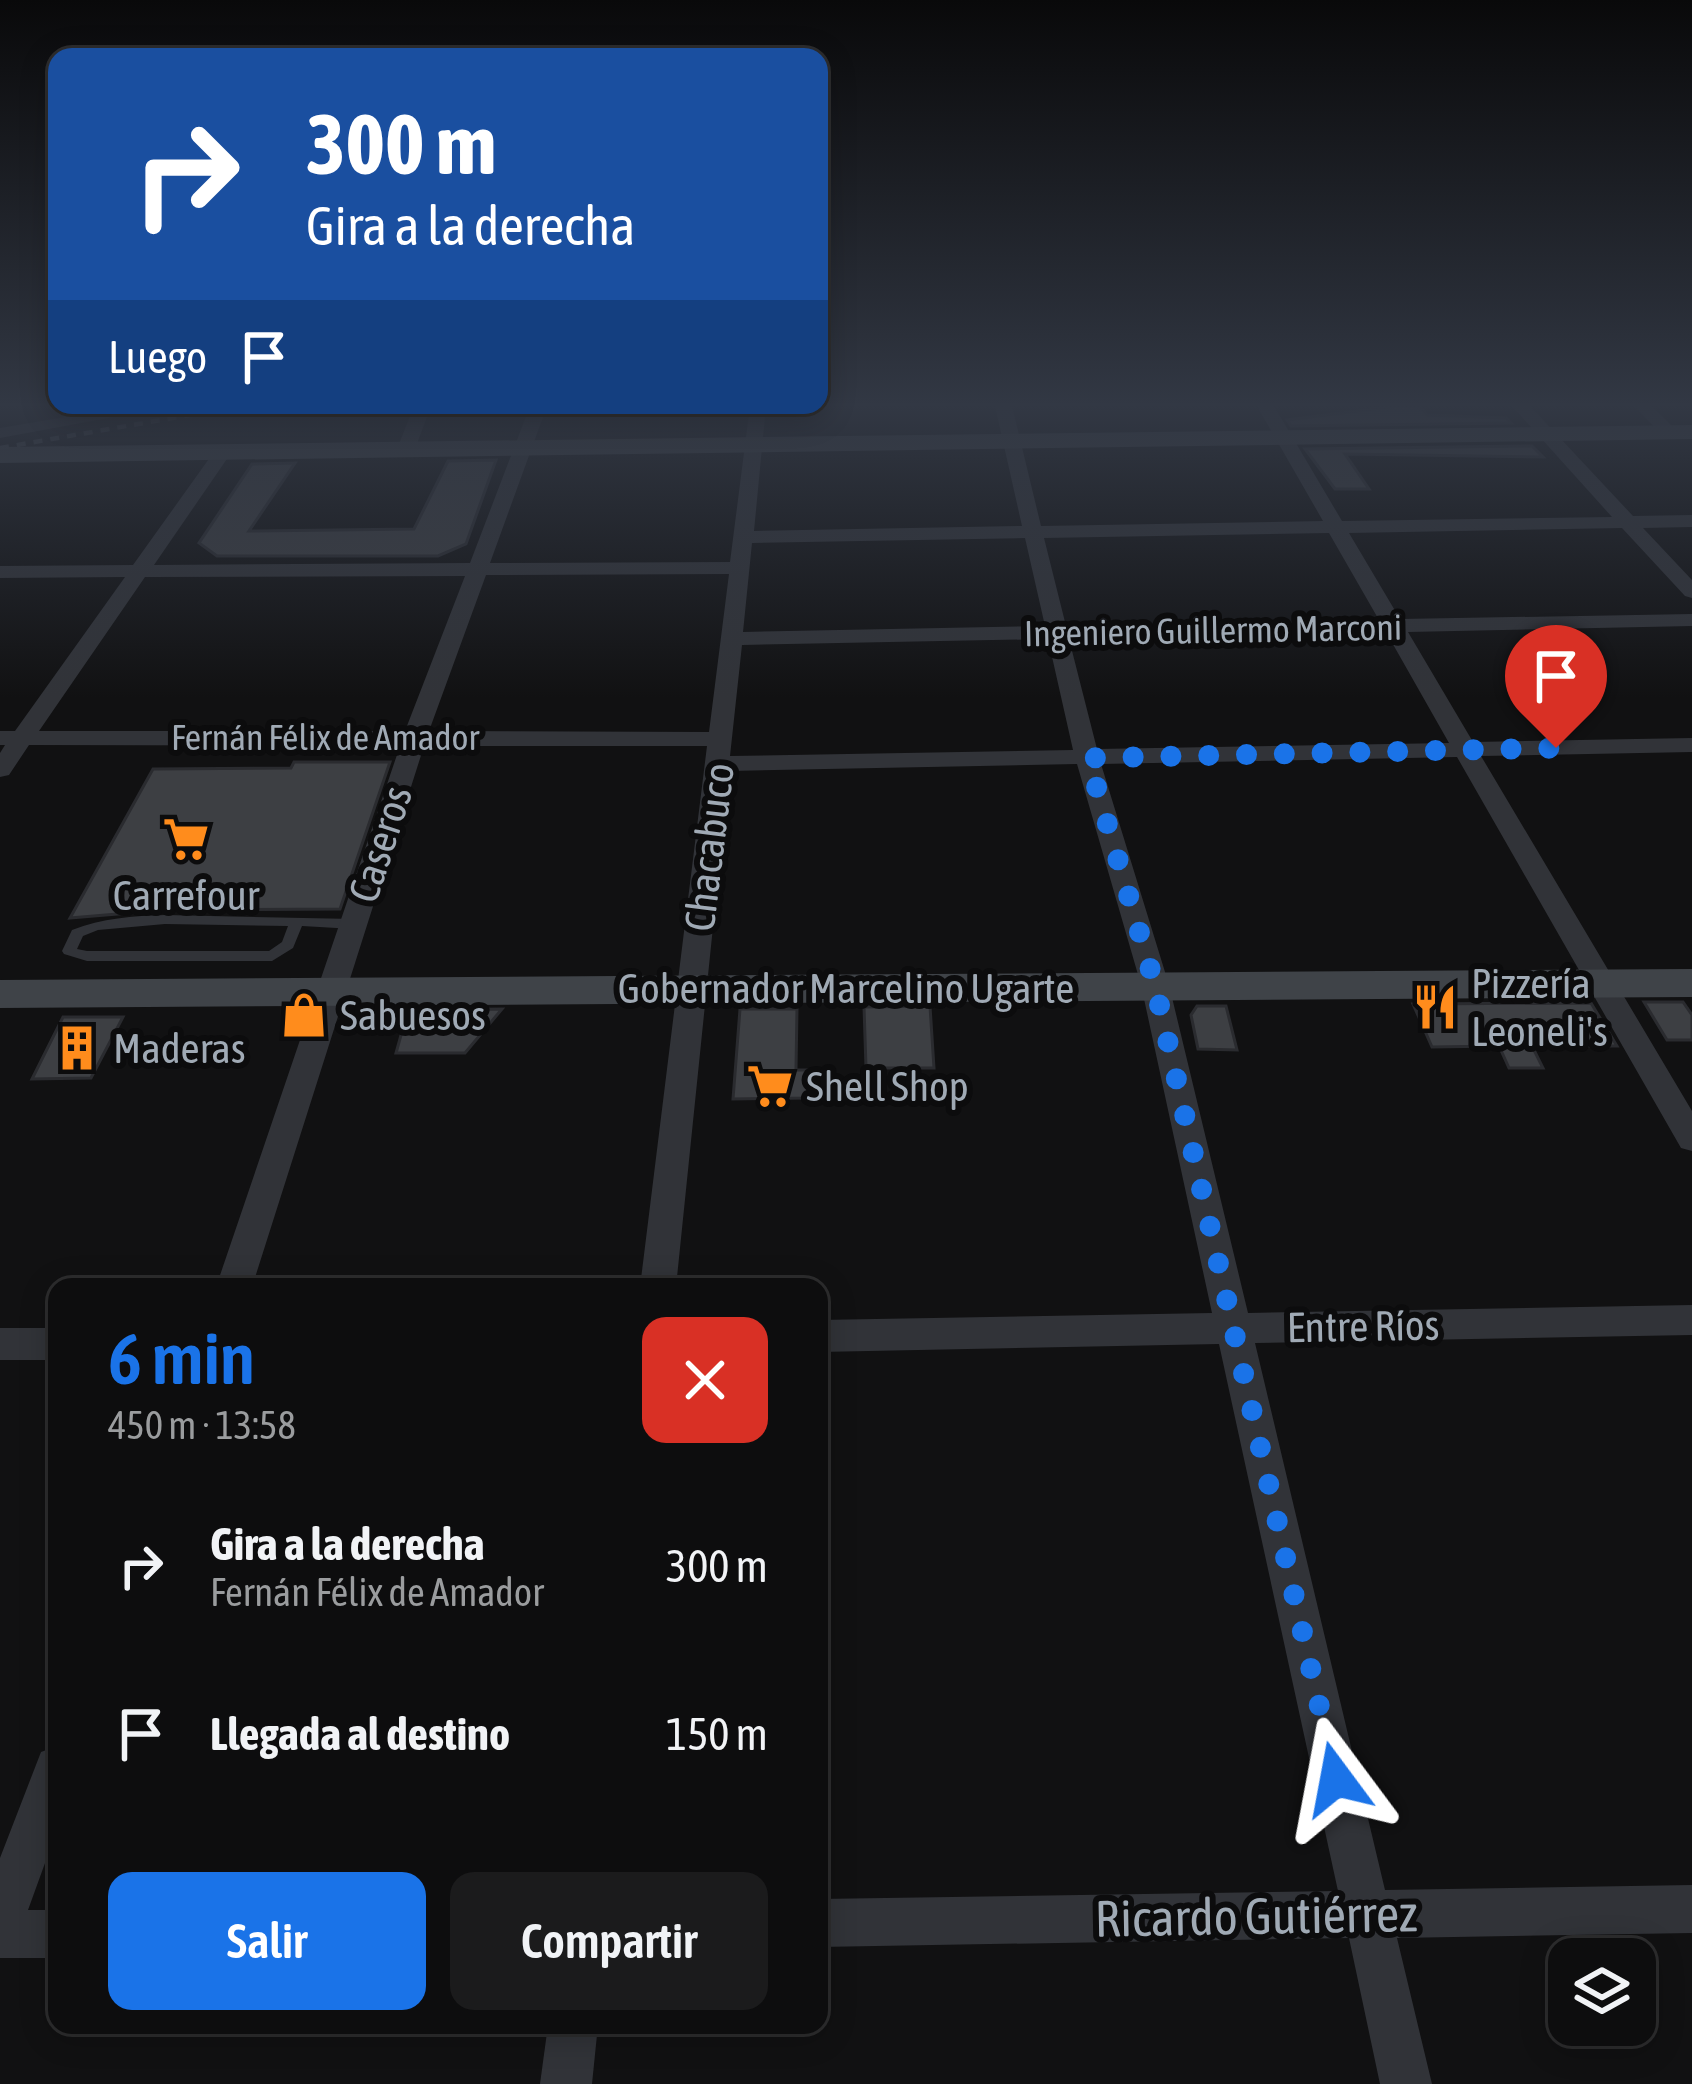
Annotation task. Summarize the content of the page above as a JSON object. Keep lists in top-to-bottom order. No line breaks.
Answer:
{"streets":{"street":["Ingeniero Guillermo Marconi","Fernán Félix de Amador","Caseros","Chacabuco","Gobernador Marcelino Ugarte","Entre Ríos","Ricardo Gutiérrez"]},"crossings":[["Ingeniero Guillermo Marconi","Chacabuco"],["Fernán Félix de Amador","Caseros"],["Fernán Félix de Amador","Chacabuco"],["Caseros","Gobernador Marcelino Ugarte"],["Chacabuco","Gobernador Marcelino Ugarte"]],"places":{"supermarket":["Carrefour","Shell Shop"],"restaurant":["Pizzería Leoneli's"],"shop":["Sabuesos"],"building":["Maderas"]},"page":{"turn":["300 m","Gira a la derecha"],"then":"Luego","heading":["6 min","450 m · 13:58"],"list":[{"name":"Gira a la derecha","note":"Fernán Félix de Amador","value":"300 m"},{"name":"Llegada al destino","value":"150 m"}],"buttons":["Salir","Compartir"]}}
